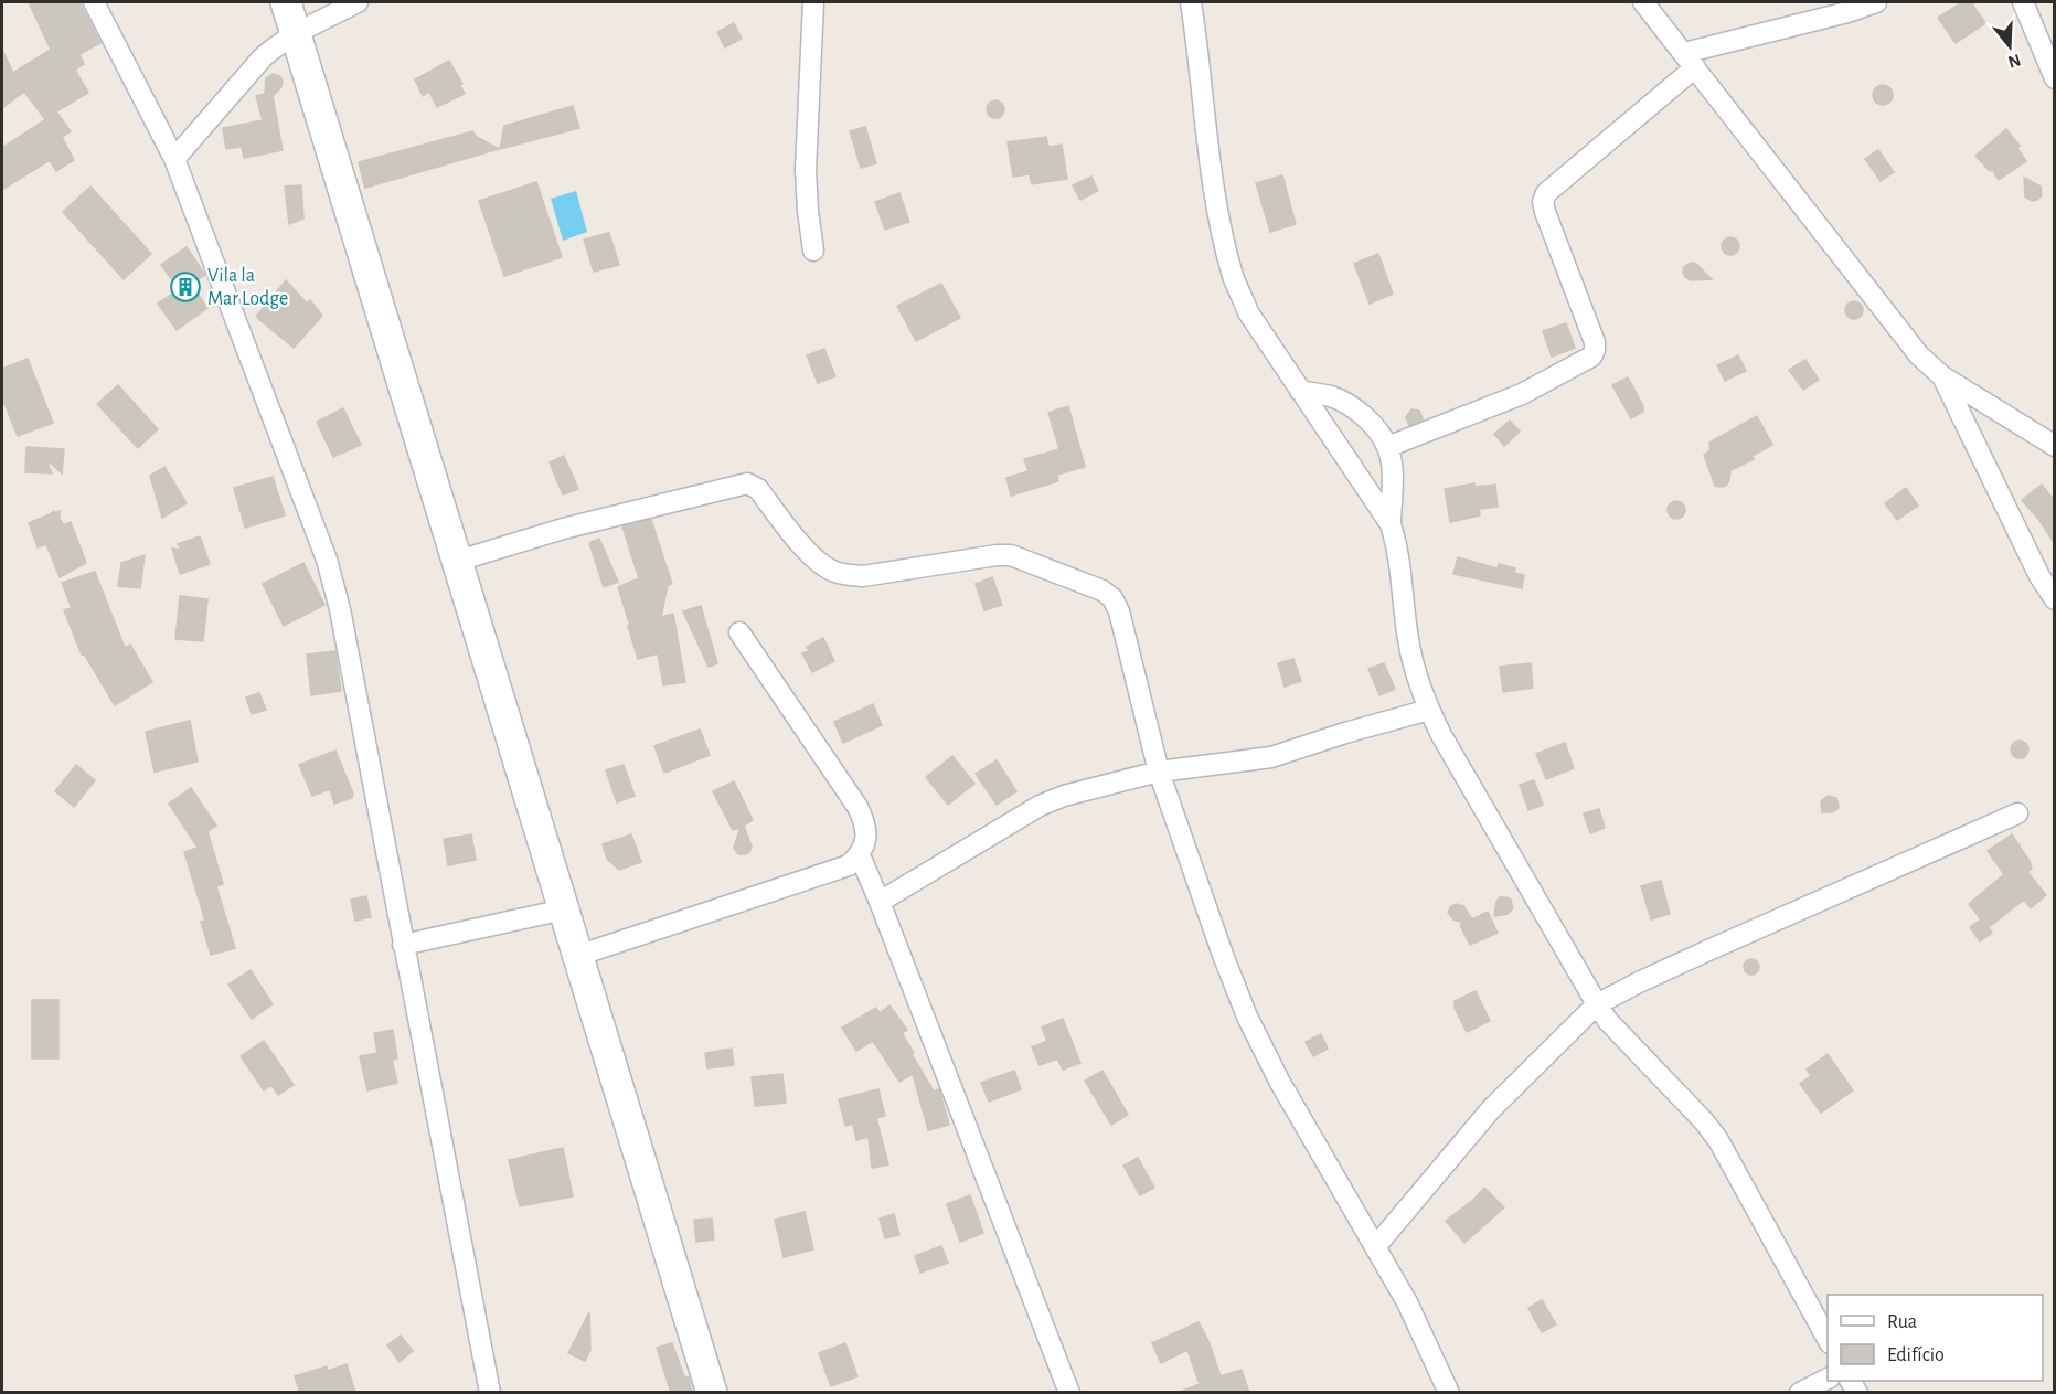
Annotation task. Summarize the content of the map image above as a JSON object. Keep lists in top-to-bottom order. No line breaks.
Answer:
{"places":{"building":["Vila la Mar Lodge"]},"legend":["Rua","Edifício"],"north":"bottom"}
